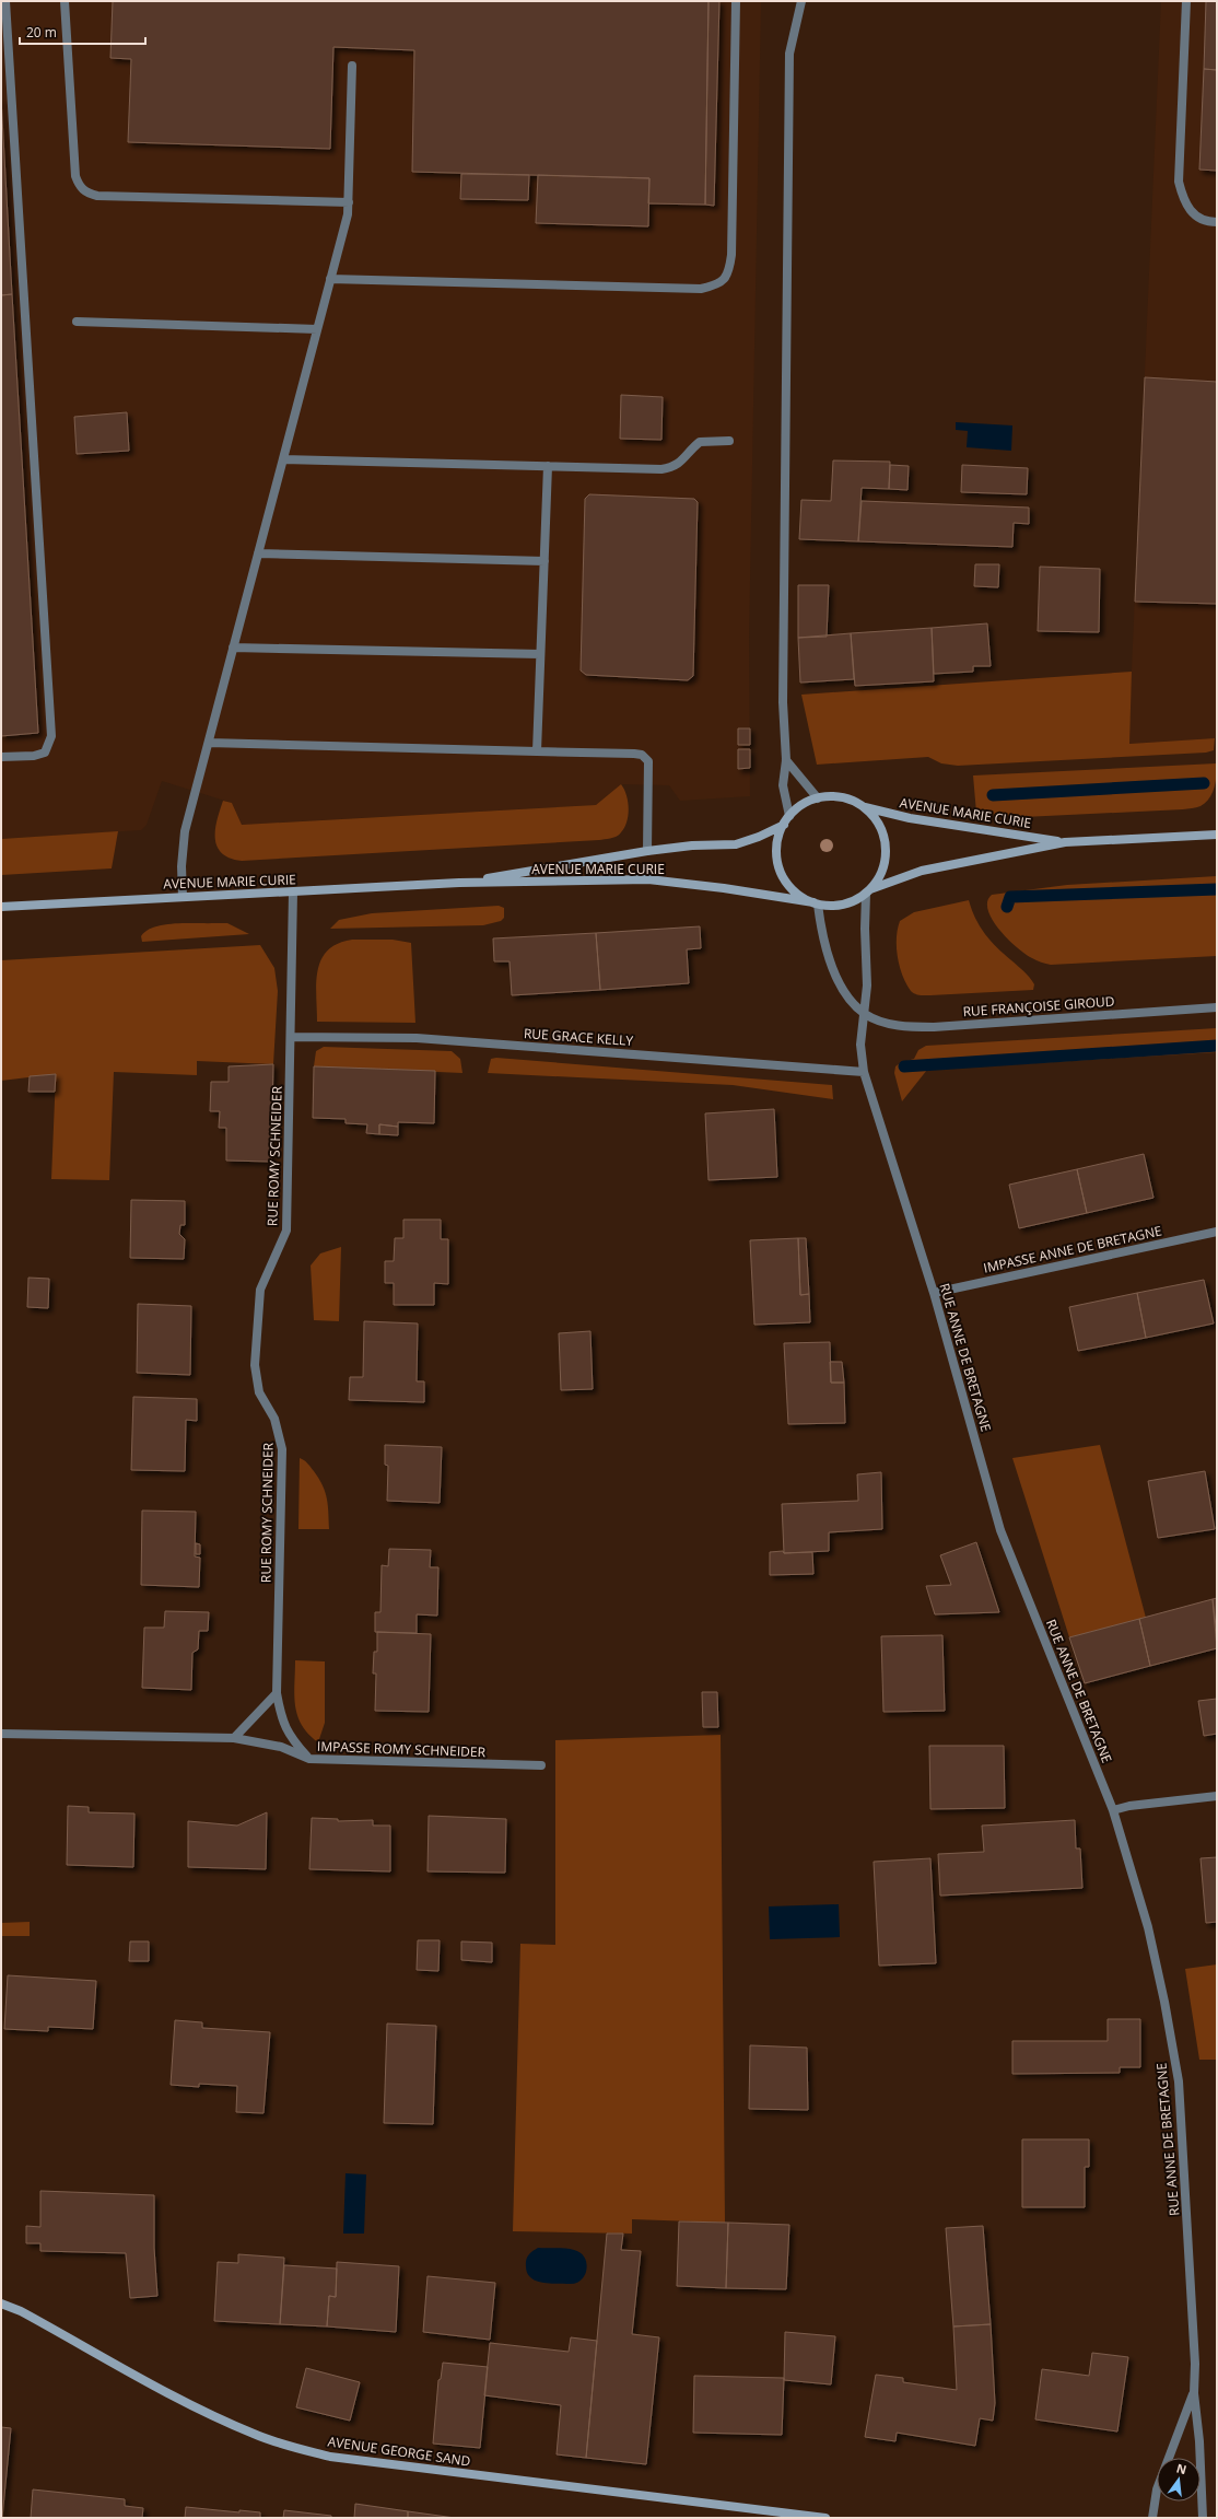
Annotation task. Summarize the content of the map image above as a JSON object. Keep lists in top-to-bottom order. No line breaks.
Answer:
{"streets":{"main road":["AVENUE MARIE CURIE","AVENUE GEORGE SAND"],"street":["RUE FRANÇOISE GIROUD","RUE GRACE KELLY","RUE ROMY SCHNEIDER","IMPASSE ANNE DE BRETAGNE","RUE ANNE DE BRETAGNE","IMPASSE ROMY SCHNEIDER"]},"crossings":[["AVENUE MARIE CURIE","RUE ROMY SCHNEIDER"],["AVENUE MARIE CURIE","RUE ANNE DE BRETAGNE"],["RUE FRANÇOISE GIROUD","RUE ANNE DE BRETAGNE"],["RUE GRACE KELLY","RUE ROMY SCHNEIDER"],["RUE GRACE KELLY","RUE ANNE DE BRETAGNE"],["RUE ROMY SCHNEIDER","IMPASSE ROMY SCHNEIDER"],["IMPASSE ANNE DE BRETAGNE","RUE ANNE DE BRETAGNE"]],"scale_bar":"20 m","north":"top"}
